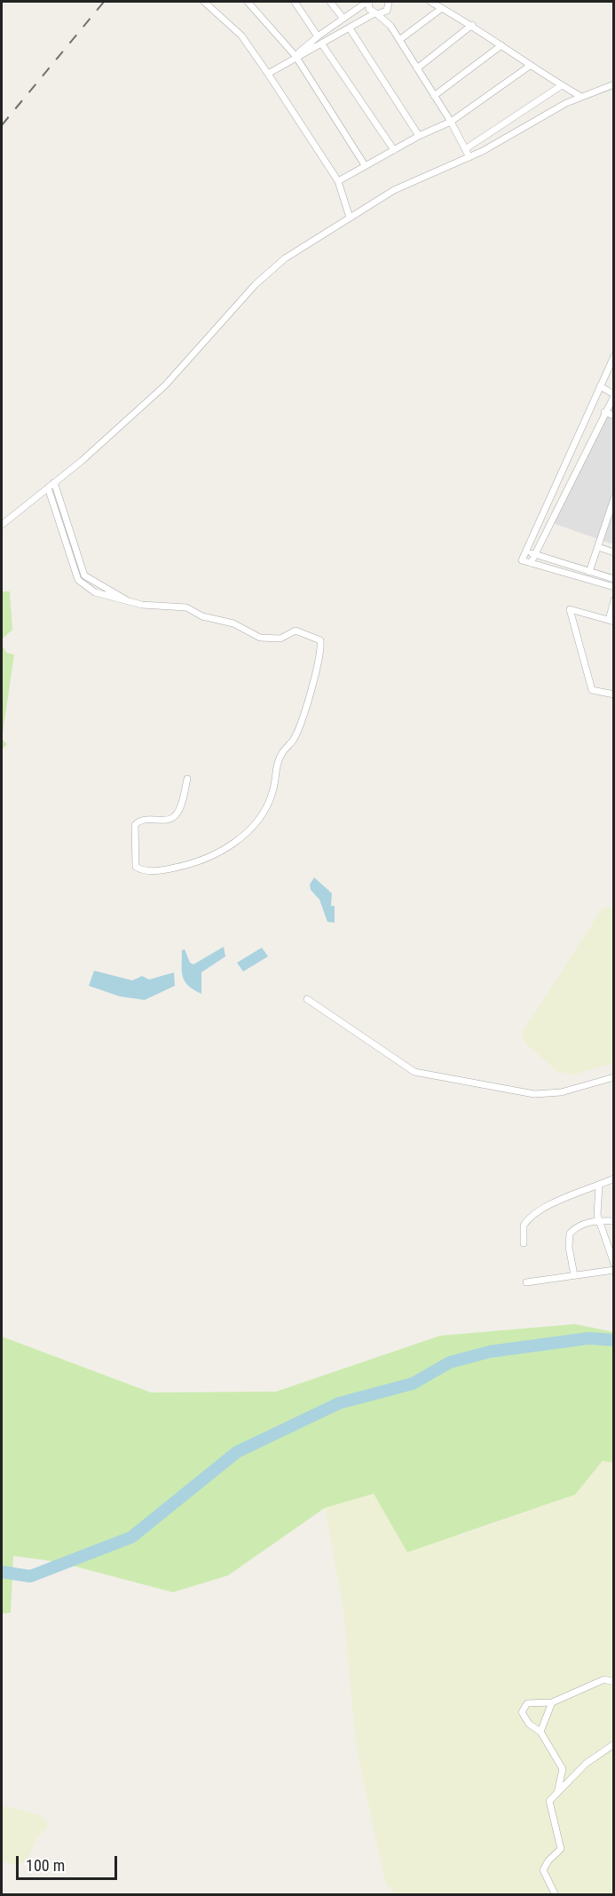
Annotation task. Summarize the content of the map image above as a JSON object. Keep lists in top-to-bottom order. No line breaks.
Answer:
{"scale_bar":"100 m"}
